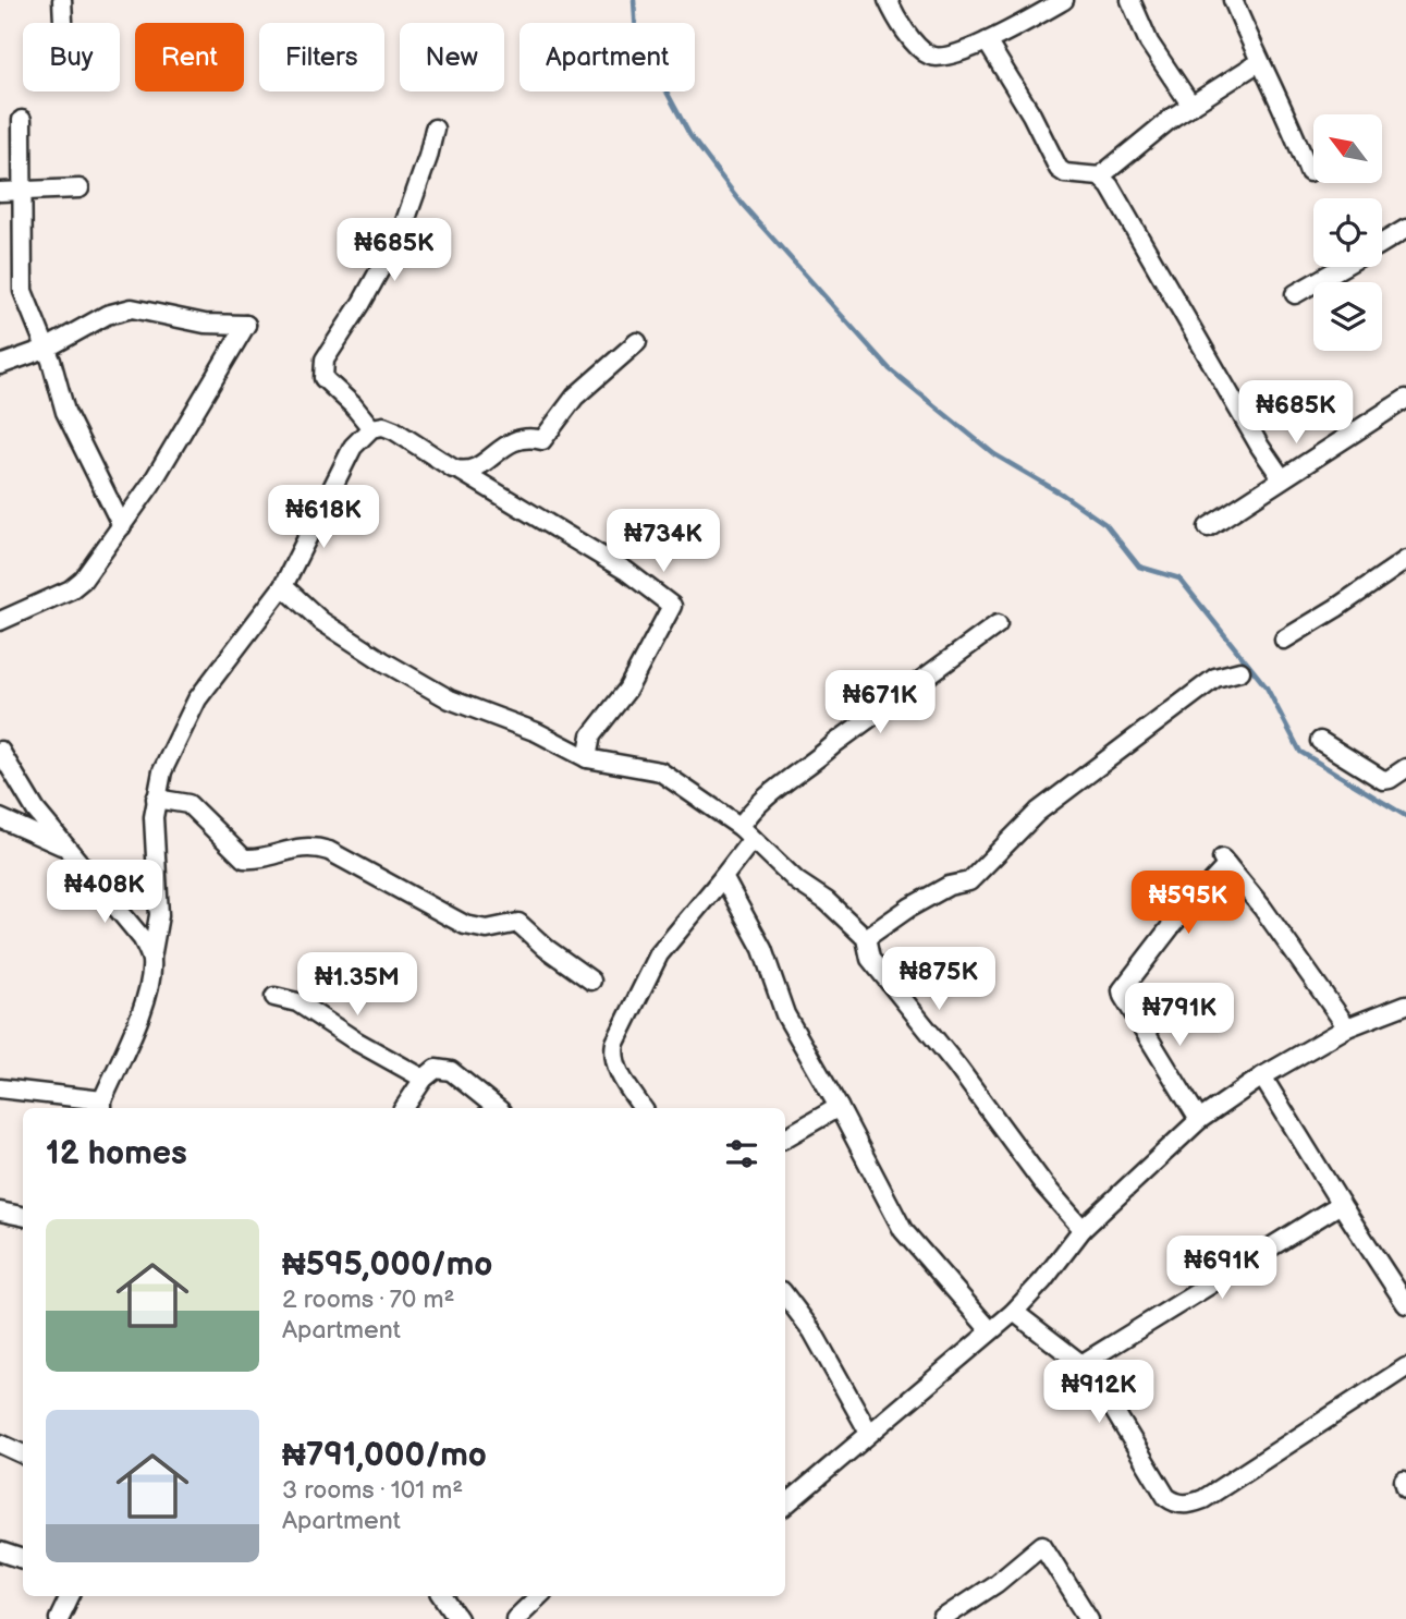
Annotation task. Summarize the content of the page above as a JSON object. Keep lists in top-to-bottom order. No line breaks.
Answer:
{"north":"top left","page":{"chip":["Buy","Rent","Filters","New","Apartment"],"price":["₦685K","₦685K","₦618K","₦734K","₦671K","₦408K","₦595K","₦875K","₦1.35M","₦791K","₦691K","₦912K"],"heading":"12 homes","list":[{"name":"₦595,000/mo","note":"2 rooms · 70 m² · Apartment"},{"name":"₦791,000/mo","note":"3 rooms · 101 m² · Apartment"}]}}
